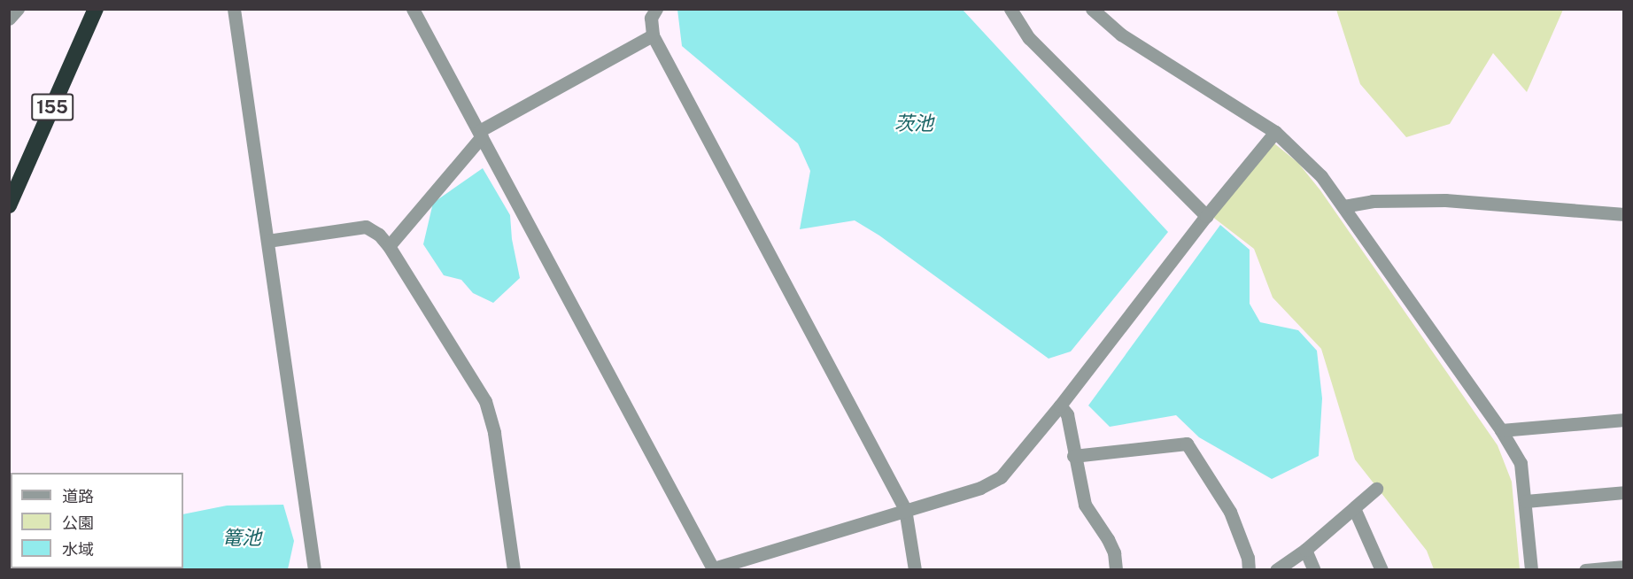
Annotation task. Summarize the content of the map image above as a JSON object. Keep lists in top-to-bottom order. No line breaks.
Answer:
{"streets":{"highway":["155"]},"water":["茨池","篭池"],"legend":["道路","公園","水域"]}
